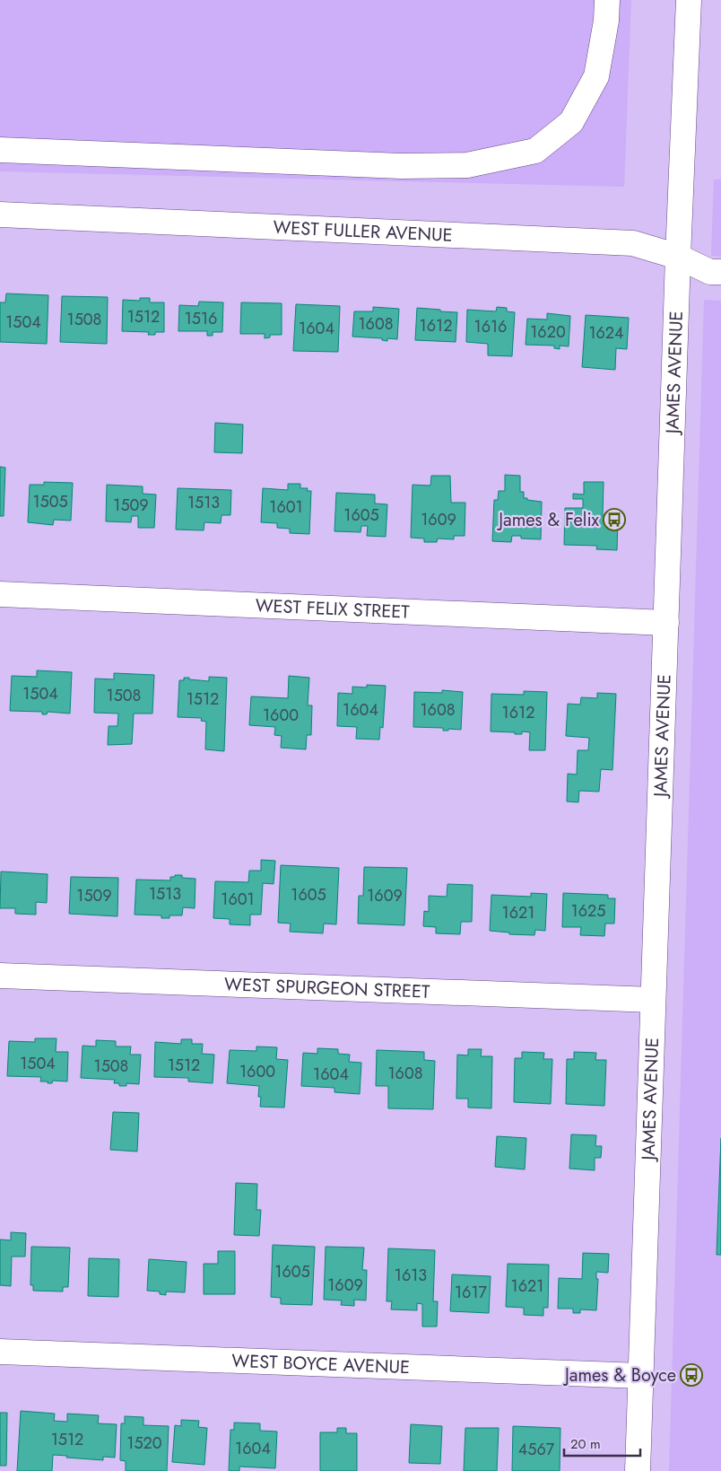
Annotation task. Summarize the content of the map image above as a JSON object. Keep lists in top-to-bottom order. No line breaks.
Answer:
{"streets":{"street":["WEST FULLER AVENUE","JAMES AVENUE","WEST FELIX STREET","WEST SPURGEON STREET","WEST BOYCE AVENUE"]},"crossings":[["WEST FULLER AVENUE","JAMES AVENUE"],["JAMES AVENUE","WEST FELIX STREET"],["JAMES AVENUE","WEST SPURGEON STREET"],["JAMES AVENUE","WEST BOYCE AVENUE"]],"places":{"bus stop":["James & Felix","James & Boyce"]},"house_numbers":["1512","1516","1508","1504","1608","1612","1616","1604","1620","1624","1505","1513","1509","1601","1605","1609","1504","1508","1512","1604","1608","1612","1600","1513","1605","1509","1609","1601","1625","1621","1504","1512","1508","1600","1608","1604","1605","1613","1609","1621","1617","1512","1520","1604","4567"],"scale_bar":"20 m"}
